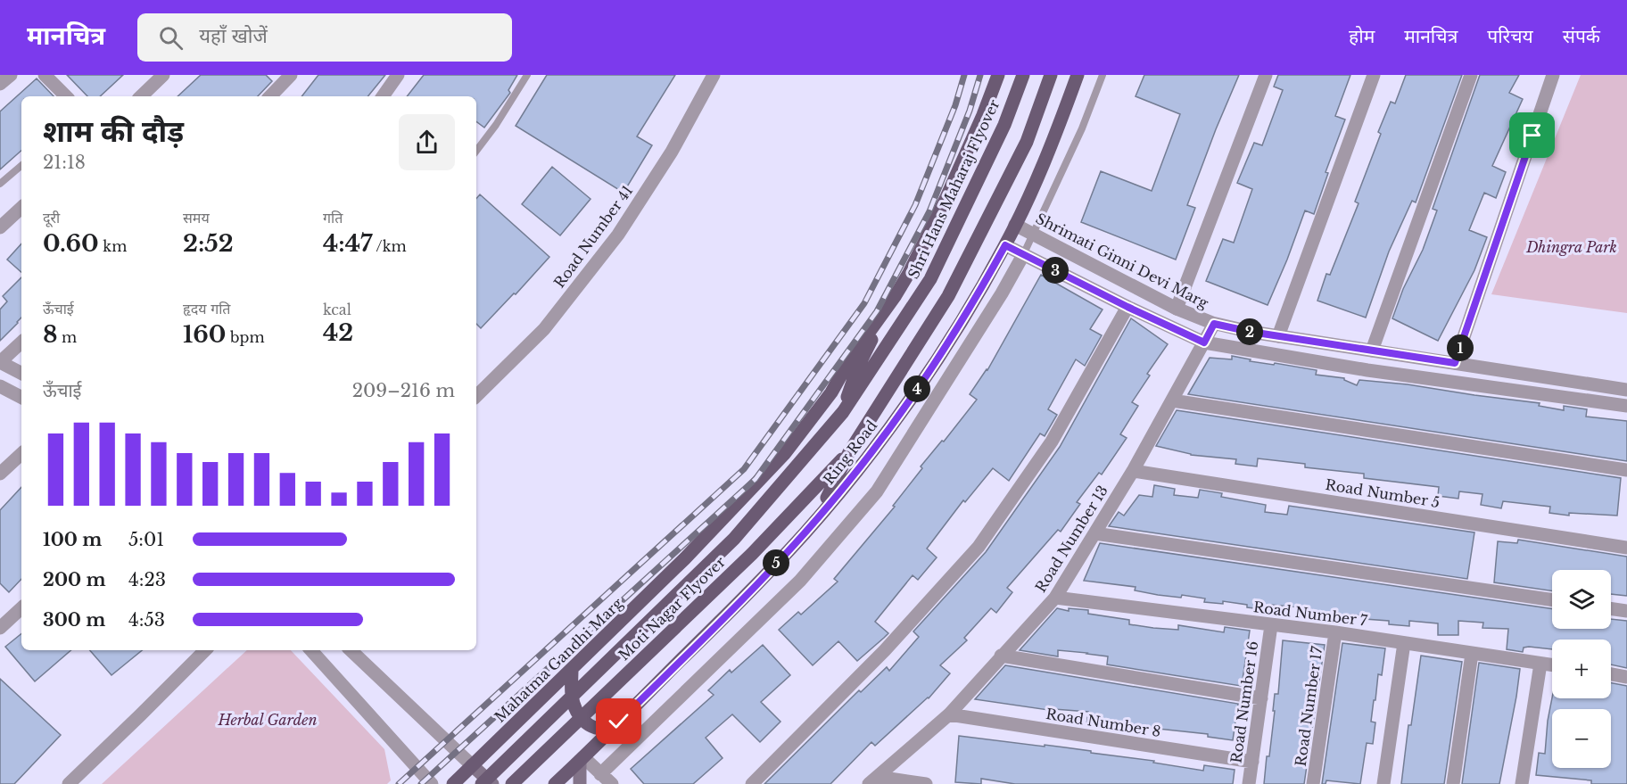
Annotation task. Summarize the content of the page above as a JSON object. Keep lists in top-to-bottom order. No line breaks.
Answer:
{"streets":{"main road":["Shri Hans Maharaj Flyover","Ring Road","Moti Nagar Flyover","Mahatma Gandhi Marg"],"street":["Road Number 41","Shrimati Ginni Devi Marg","Road Number 5","Road Number 13","Road Number 7","Road Number 16","Road Number 17","Road Number 8"]},"crossings":[["Shrimati Ginni Devi Marg","Ring Road"],["Shrimati Ginni Devi Marg","Road Number 13"],["Road Number 5","Road Number 13"],["Road Number 13","Road Number 7"],["Road Number 13","Road Number 8"],["Road Number 7","Road Number 16"],["Road Number 7","Road Number 17"],["Road Number 16","Road Number 8"]],"parks":["Dhingra Park","Herbal Garden"],"page":{"header":"मानचित्र","search":"यहाँ खोजें","nav":["होम","मानचित्र","परिचय","संपर्क"],"heading":["शाम की दौड़","21:18"],"stats":[["दूरी","0.60 km"],["समय","2:52"],["गति","4:47 /km"],["ऊँचाई","8 m"],["हृदय गति","160 bpm"],["kcal","42"]],"pins":["3","2","1","4","5"],"chart":["ऊँचाई","209–216 m"],"list":[{"name":"100 m","note":"5:01"},{"name":"200 m","note":"4:23"},{"name":"300 m","note":"4:53"}],"map_buttons":["+","−"]}}
